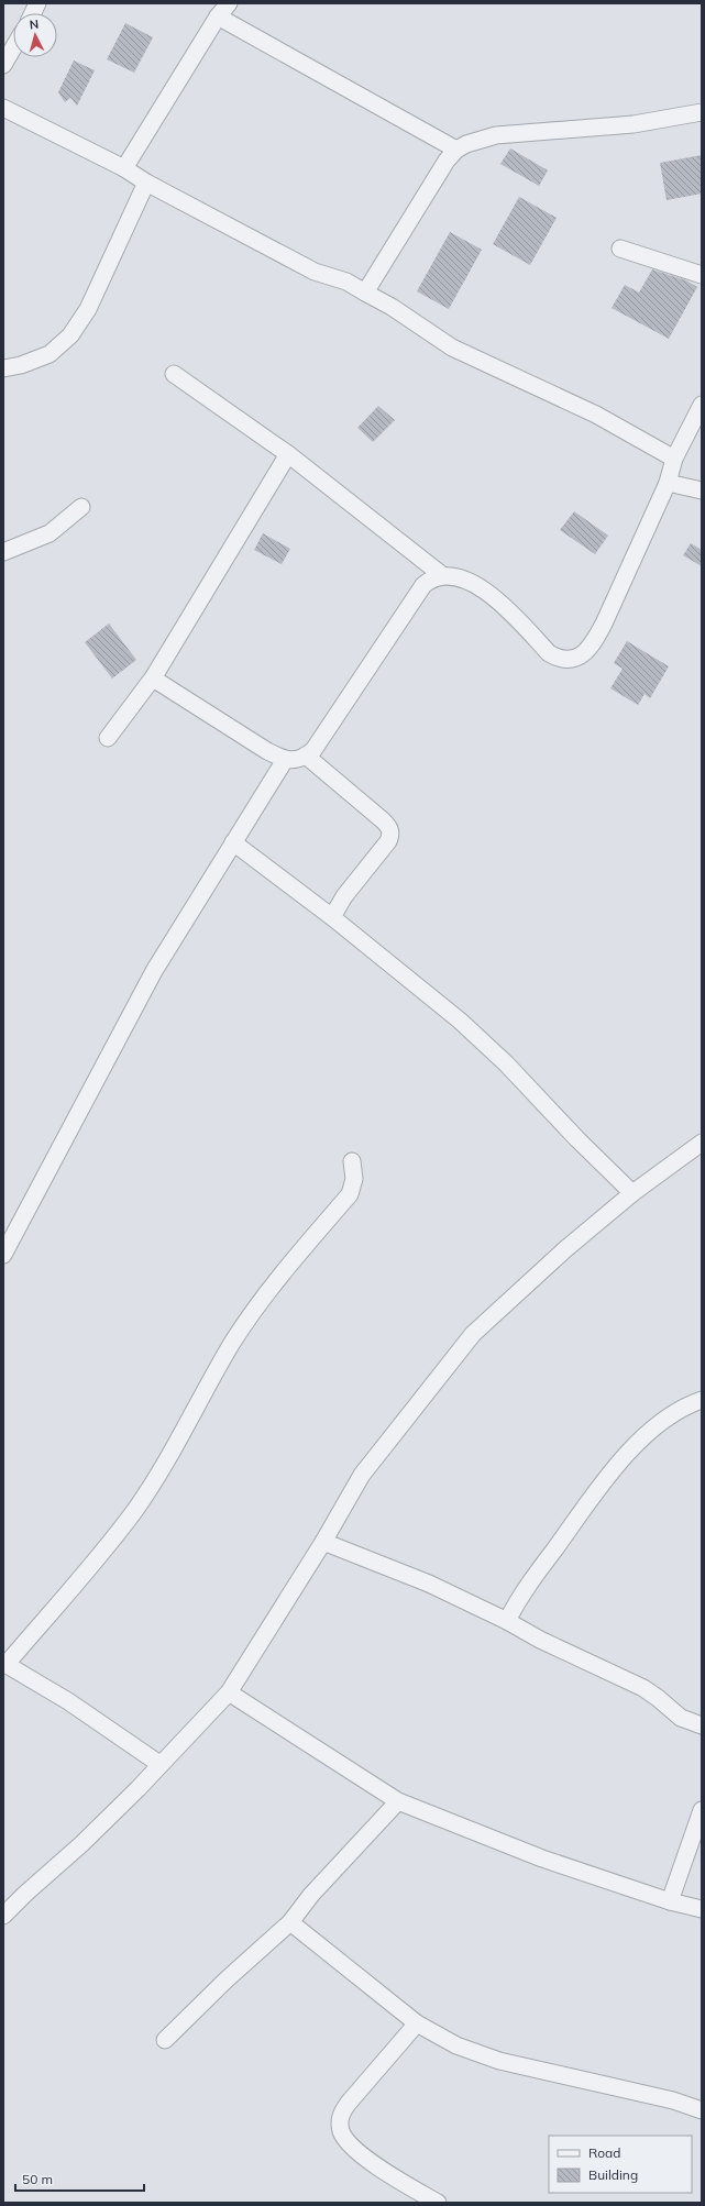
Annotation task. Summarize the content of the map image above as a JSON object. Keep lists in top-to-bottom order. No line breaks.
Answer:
{"legend":["Road","Building"],"scale_bar":"50 m","north":"top"}
